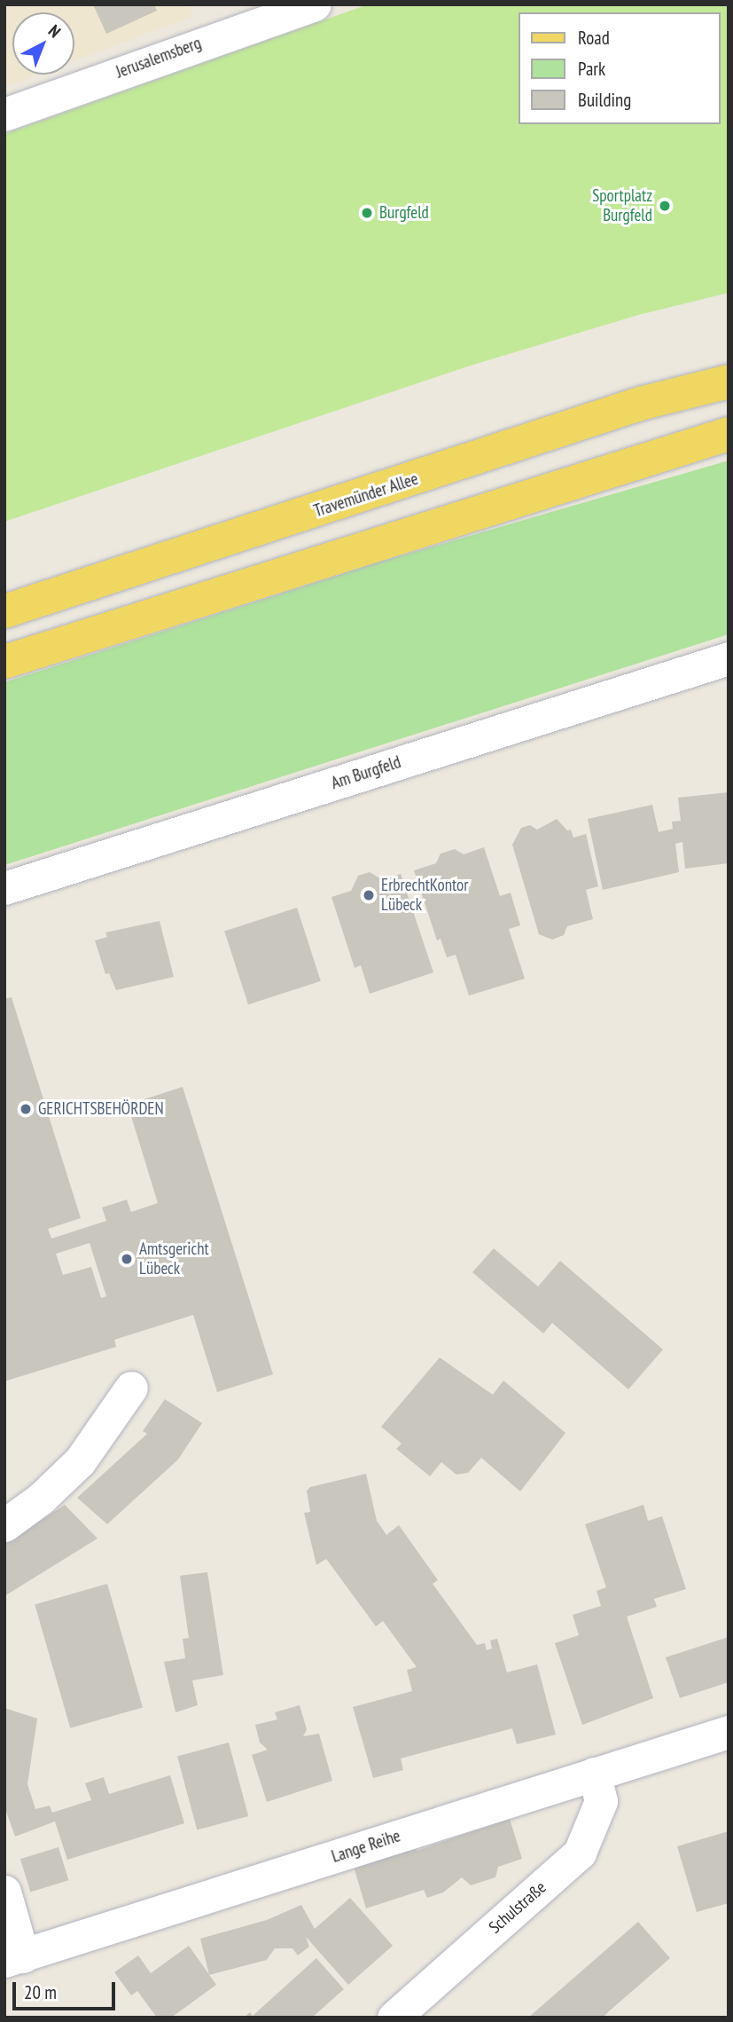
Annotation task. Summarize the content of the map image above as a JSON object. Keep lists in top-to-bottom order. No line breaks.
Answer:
{"streets":{"main road":["Travemünder Allee"],"street":["Jerusalemsberg","Am Burgfeld","Lange Reihe","Schulstraße"]},"crossings":[["Lange Reihe","Schulstraße"]],"places":["Sportplatz Burgfeld","Burgfeld","ErbrechtKontor Lübeck","GERICHTSBEHÖRDEN","Amtsgericht Lübeck"],"legend":["Road","Park","Building"],"scale_bar":"20 m","north":"top right"}
